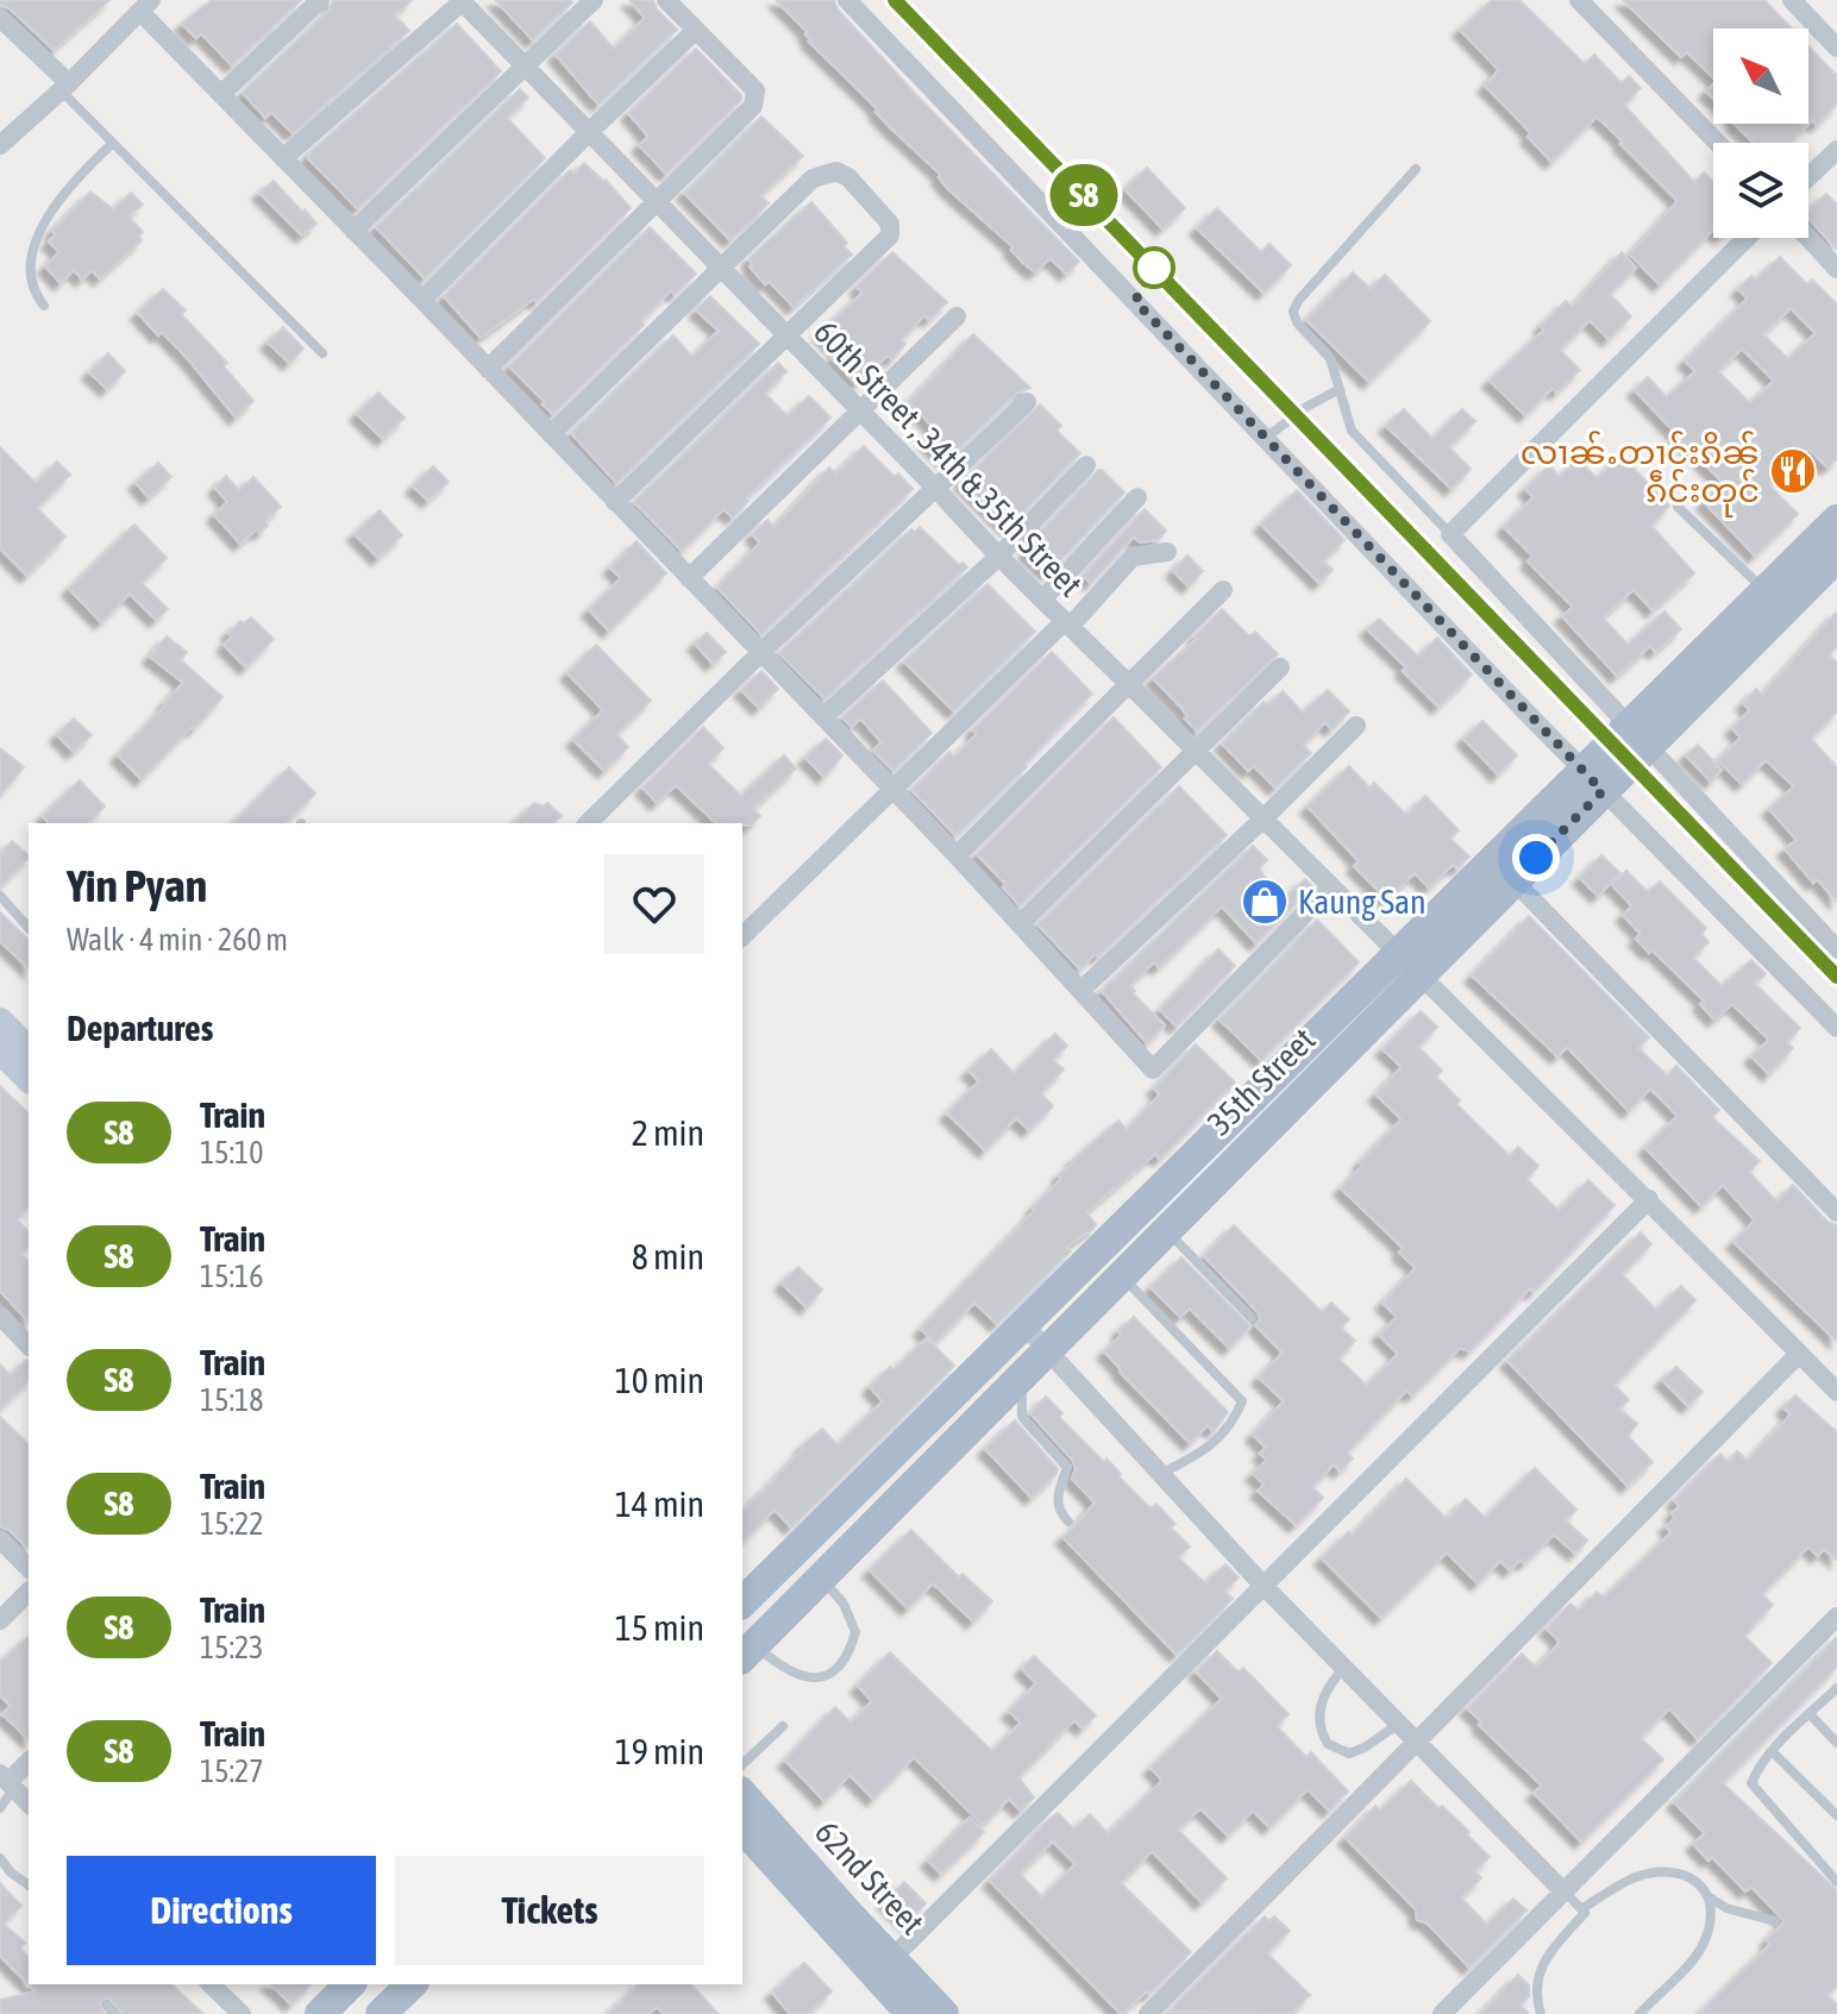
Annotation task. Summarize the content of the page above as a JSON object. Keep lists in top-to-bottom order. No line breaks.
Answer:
{"streets":{"main road":["35th Street","62nd Street"],"street":["60th Street , 34th & 35th Street"]},"crossings":[["60th Street , 34th & 35th Street","35th Street"]],"places":{"restaurant":["လၢၼ်ႉတၢင်းၵိၼ် ၵဵင်းတုင်"],"shop":["Kaung San"]},"north":"top left","page":{"on_map":"S8","heading":[["Yin Pyan","Walk · 4 min · 260 m"],"Departures"],"list":[{"mark":"S8","name":"Train","note":"15:10","value":"2 min"},{"mark":"S8","name":"Train","note":"15:16","value":"8 min"},{"mark":"S8","name":"Train","note":"15:18","value":"10 min"},{"mark":"S8","name":"Train","note":"15:22","value":"14 min"},{"mark":"S8","name":"Train","note":"15:23","value":"15 min"},{"mark":"S8","name":"Train","note":"15:27","value":"19 min"}],"buttons":["Directions","Tickets"]}}
